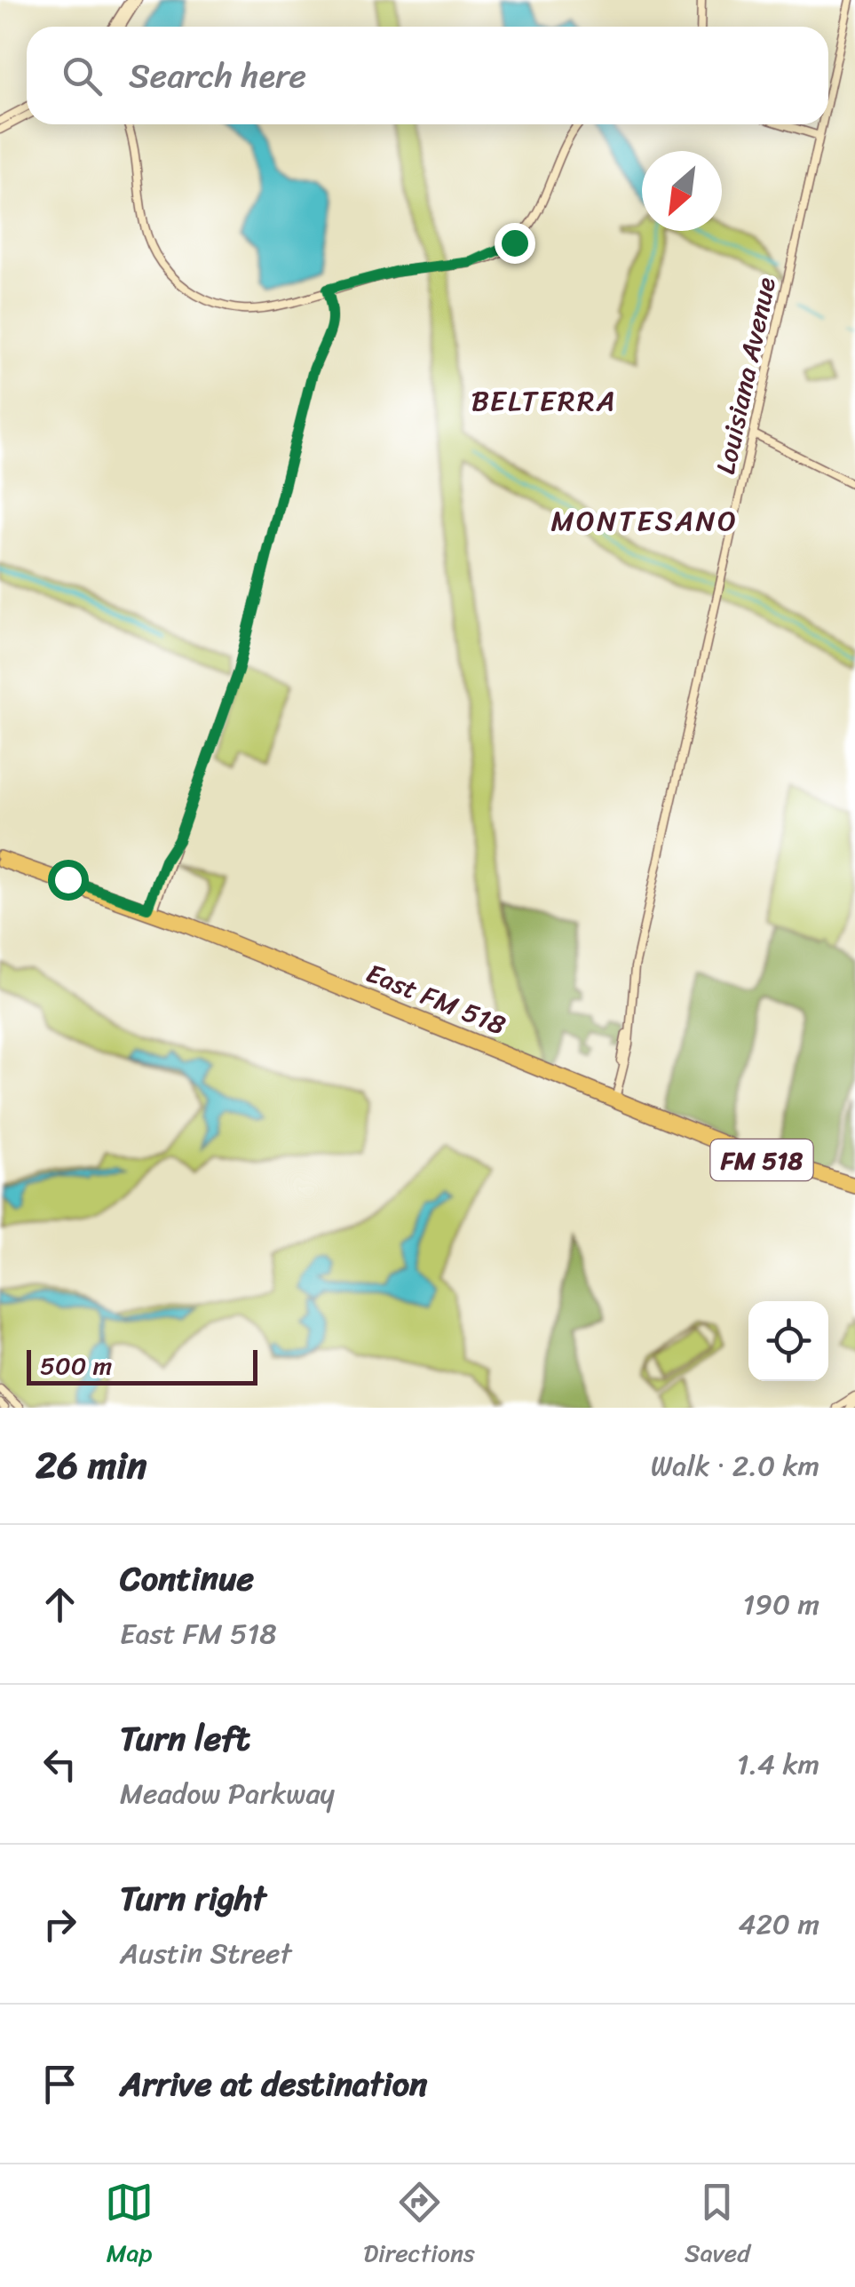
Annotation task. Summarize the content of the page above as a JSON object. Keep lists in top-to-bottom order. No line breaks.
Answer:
{"streets":{"main road":["East FM 518","FM 518"],"street":["Louisiana Avenue"]},"crossings":[["Louisiana Avenue","East FM 518"]],"districts":["BELTERRA","MONTESANO"],"scale_bar":"500 m","north":"bottom left","page":{"search":"Search here","scale":"500 m","heading":["26 min","Walk · 2.0 km"],"list":[["Continue","East FM 518","190 m"],["Turn left","Meadow Parkway","1.4 km"],["Turn right","Austin Street","420 m"],"Arrive at destination"],"nav":["Map","Directions","Saved"]}}
